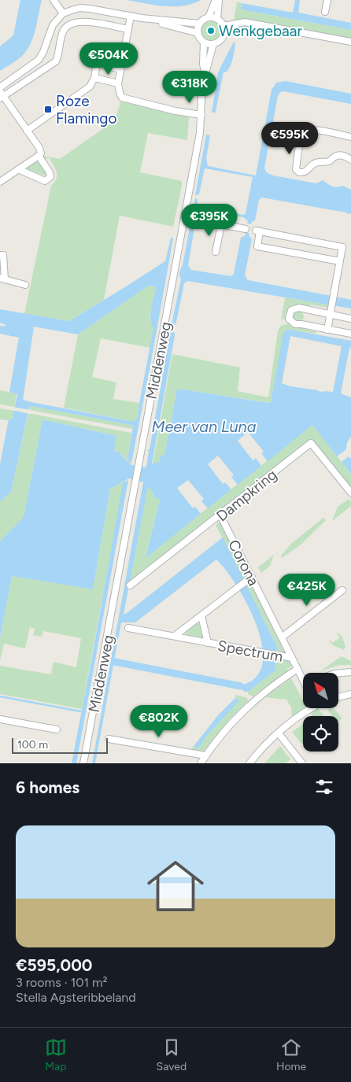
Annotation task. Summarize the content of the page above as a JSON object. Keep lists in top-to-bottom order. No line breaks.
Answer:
{"streets":{"street":["Middenweg","Dampkring","Corona","Spectrum"]},"crossings":[["Dampkring","Corona"],["Corona","Spectrum"]],"water":["Meer van Luna"],"places":{"other":["Wenkgebaar"],"transit":["Roze Flamingo"]},"scale_bar":"100 m","north":"top left","page":{"price":["€504K","€318K","€595K","€395K","€425K","€802K"],"scale":"100 m","heading":"6 homes","list":[{"name":"€595,000","note":"3 rooms · 101 m² · Stella Agsteribbeland"}],"tabs":["Map","Saved","Home"]}}
